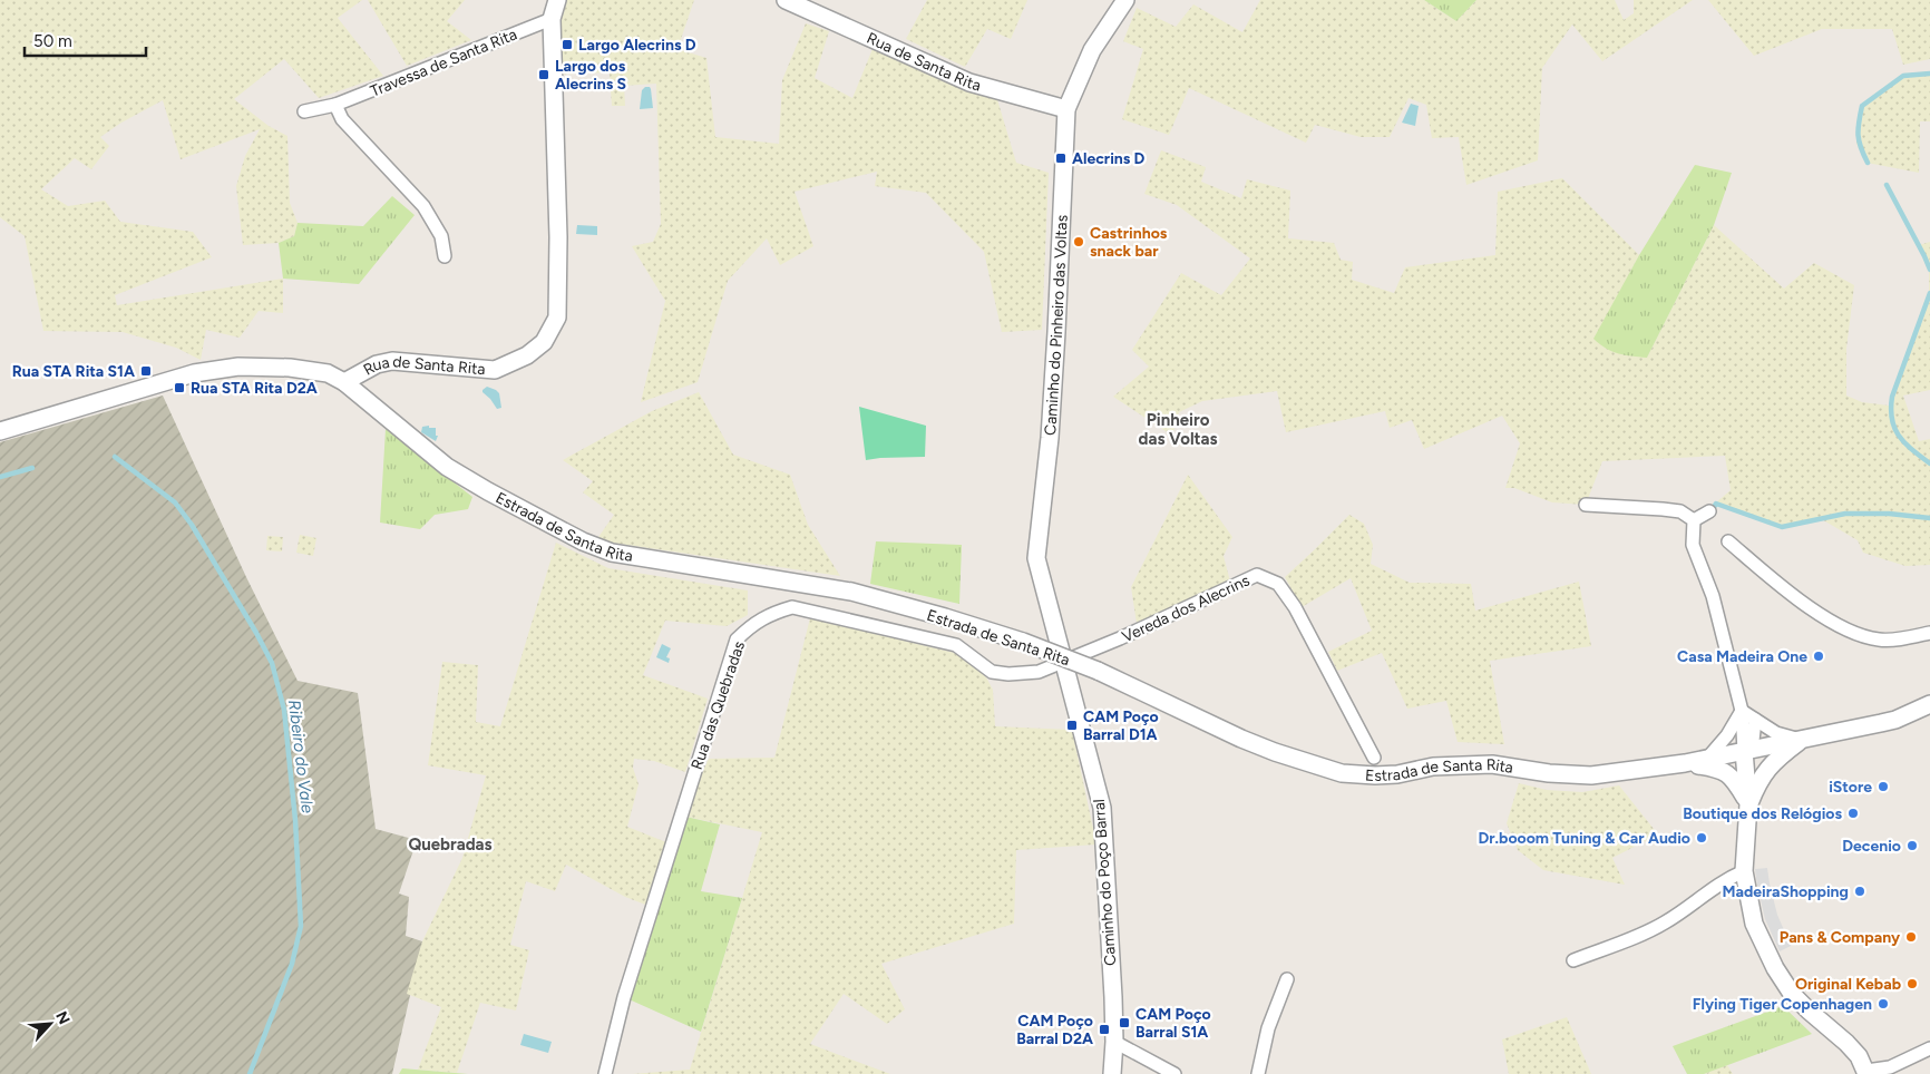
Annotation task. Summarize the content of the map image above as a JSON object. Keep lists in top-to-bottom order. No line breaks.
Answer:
{"streets":{"street":["Rua de Santa Rita","Travessa de Santa Rita","Caminho do Pinheiro das Voltas","Estrada de Santa Rita","Vereda dos Alecrins","Rua das Quebradas","Caminho do Poço Barral"]},"crossings":[["Rua de Santa Rita","Travessa de Santa Rita"],["Rua de Santa Rita","Caminho do Pinheiro das Voltas"],["Rua de Santa Rita","Estrada de Santa Rita"],["Caminho do Pinheiro das Voltas","Vereda dos Alecrins"],["Caminho do Pinheiro das Voltas","Rua das Quebradas"],["Caminho do Pinheiro das Voltas","Caminho do Poço Barral"],["Vereda dos Alecrins","Rua das Quebradas"],["Vereda dos Alecrins","Caminho do Poço Barral"],["Rua das Quebradas","Caminho do Poço Barral"]],"districts":["Pinheiro das Voltas","Quebradas"],"water":["Ribeiro do Vale"],"places":{"transit":["Largo Alecrins D","Largo dos Alecrins S","Alecrins D","Rua STA Rita S1A","Rua STA Rita D2A","CAM Poço Barral D1A","CAM Poço Barral S1A","CAM Poço Barral D2A"],"other":["Castrinhos snack bar","Casa Madeira One","iStore","Boutique dos Relógios","Dr.booom Tuning & Car Audio","Decenio","MadeiraShopping","Pans & Company","Original Kebab","Flying Tiger Copenhagen"]},"scale_bar":"50 m","north":"top right"}
